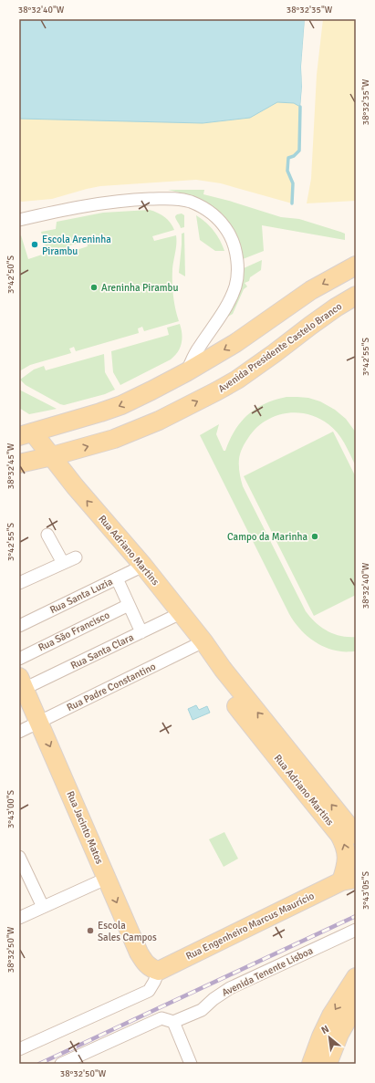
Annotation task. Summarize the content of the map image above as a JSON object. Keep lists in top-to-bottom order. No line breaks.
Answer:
{"streets":{"main road":["Avenida Presidente Castelo Branco","Rua Adriano Martins","Rua Jacinto Matos","Rua Engenheiro Marcus Maurício"],"street":["Rua Santa Luzia","Rua São Francisco","Rua Santa Clara","Rua Padre Constantino","Avenida Tenente Lisboa"]},"crossings":[["Avenida Presidente Castelo Branco","Rua Adriano Martins"],["Rua Adriano Martins","Rua Santa Luzia"],["Rua Adriano Martins","Rua Santa Clara"],["Rua Adriano Martins","Rua Padre Constantino"],["Rua Adriano Martins","Rua Engenheiro Marcus Maurício"],["Rua Santa Clara","Rua Jacinto Matos"],["Rua Padre Constantino","Rua Jacinto Matos"],["Rua Jacinto Matos","Rua Engenheiro Marcus Maurício"]],"one_way":["Rua Adriano Martins","Rua Jacinto Matos"],"places":["Escola Areninha Pirambu","Areninha Pirambu","Campo da Marinha","Escola Sales Campos"],"north":"top left","coordinates":["38°32'40\"W","38°32'35\"W","3°42'50\"S","3°42'55\"S","38°32'45\"W","3°43'00\"S","3°43'05\"S","38°32'50\"W"]}
